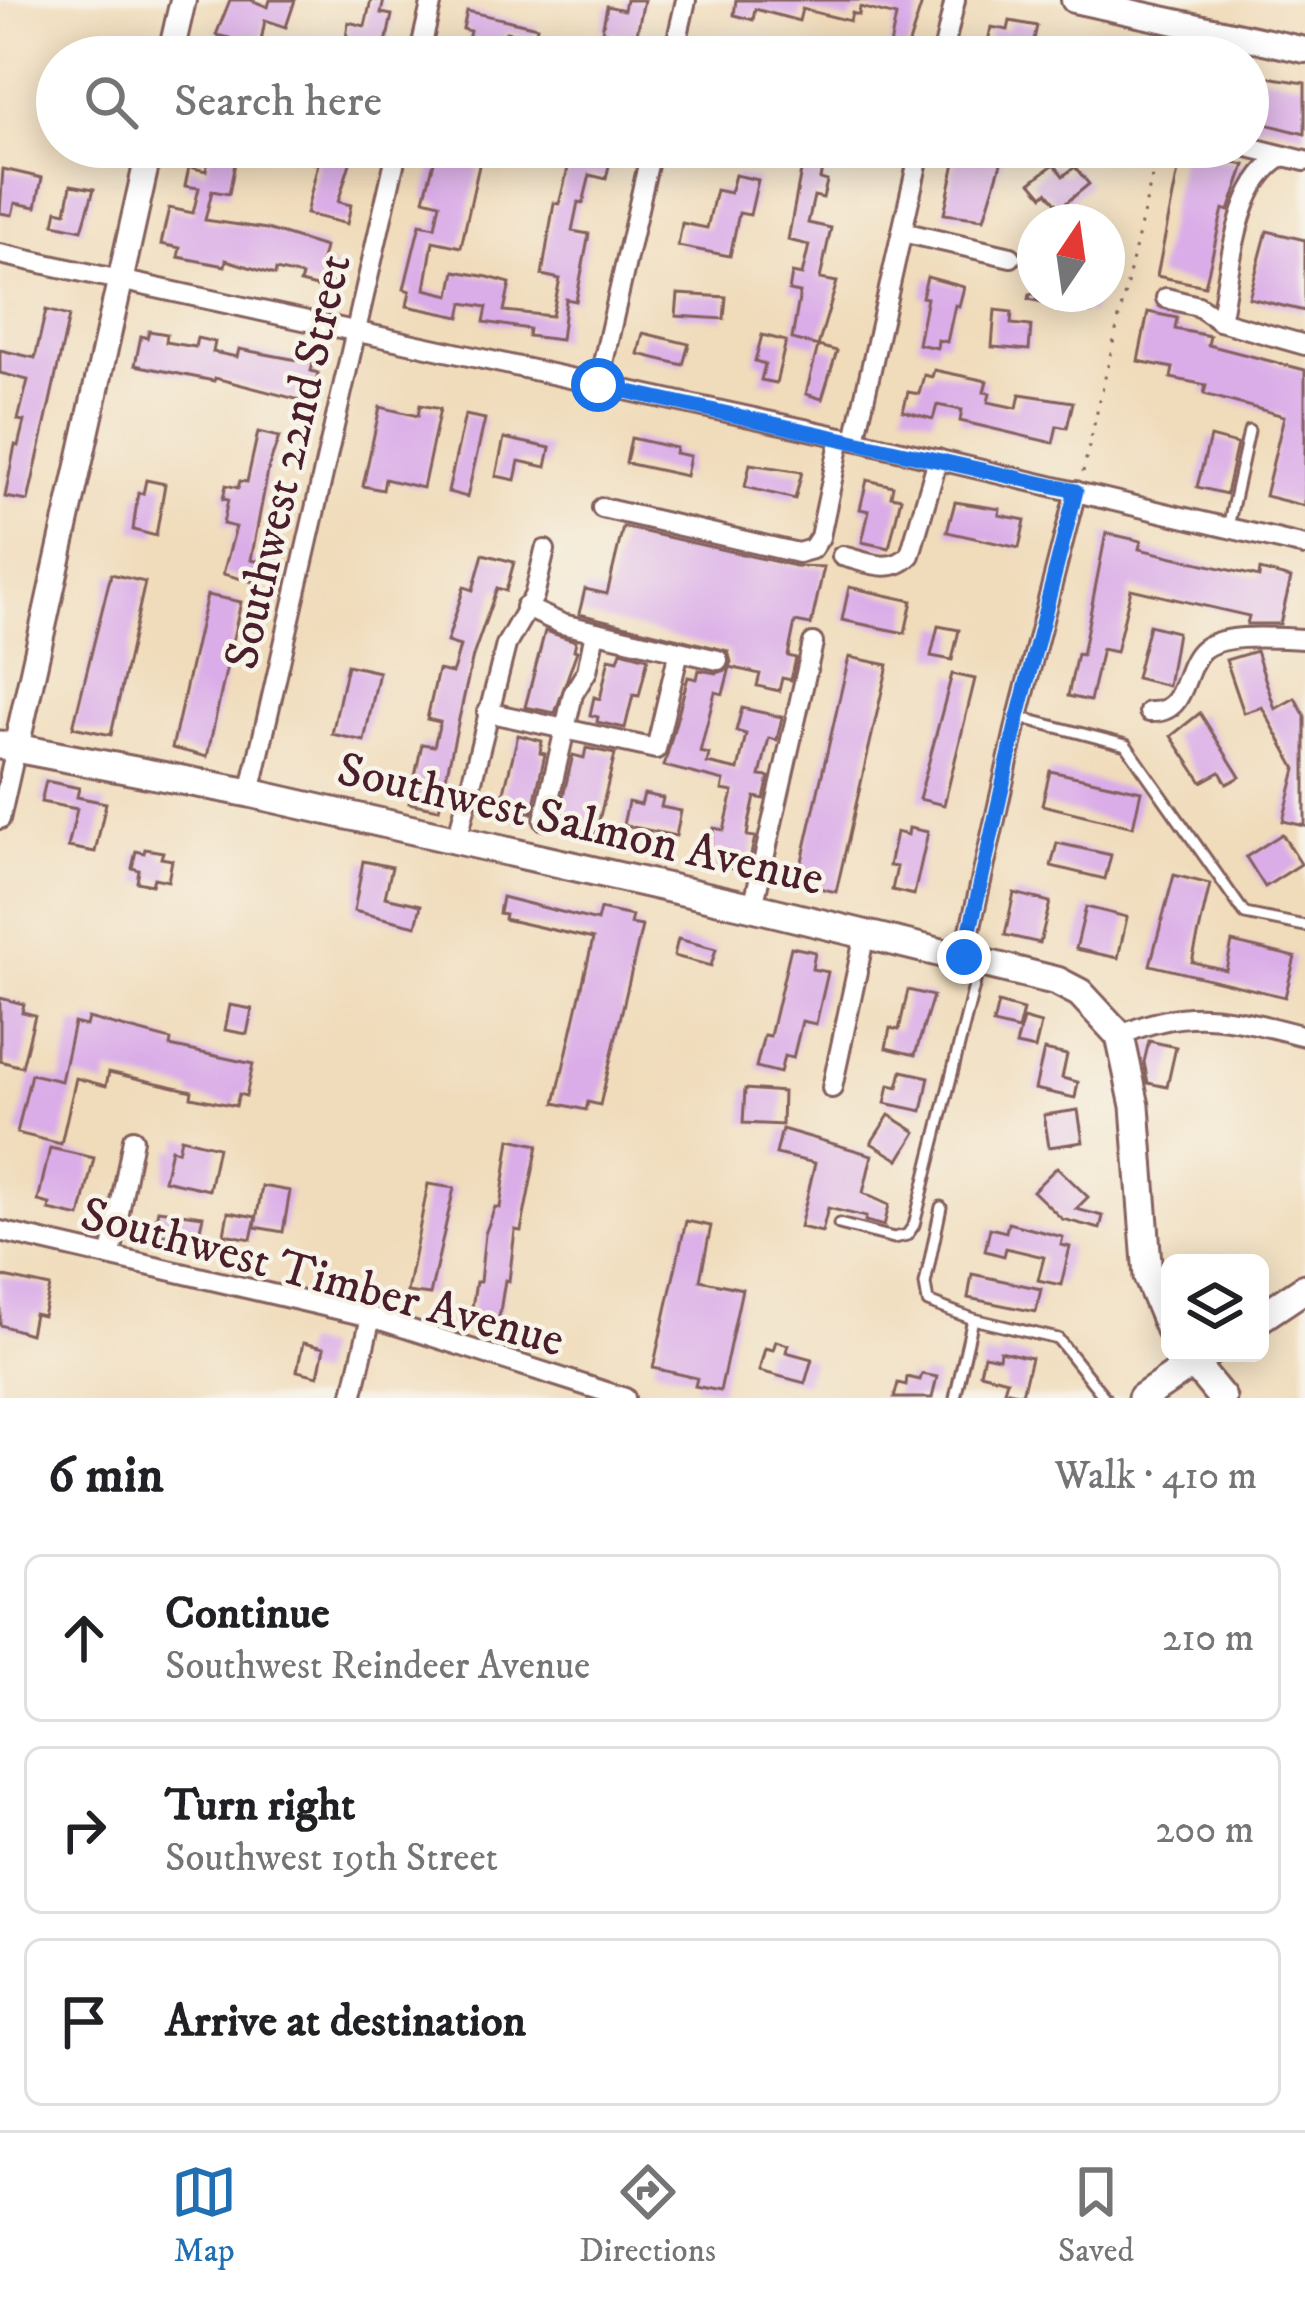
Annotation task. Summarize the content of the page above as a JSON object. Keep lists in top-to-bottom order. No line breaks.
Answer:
{"streets":{"main road":["Southwest Salmon Avenue"],"street":["Southwest 22nd Street","Southwest Timber Avenue"]},"crossings":[["Southwest 22nd Street","Southwest Salmon Avenue"]],"north":"top","page":{"search":"Search here","heading":["6 min","Walk · 410 m"],"list":[["Continue","Southwest Reindeer Avenue","210 m"],["Turn right","Southwest 19th Street","200 m"],"Arrive at destination"],"nav":["Map","Directions","Saved"]}}
